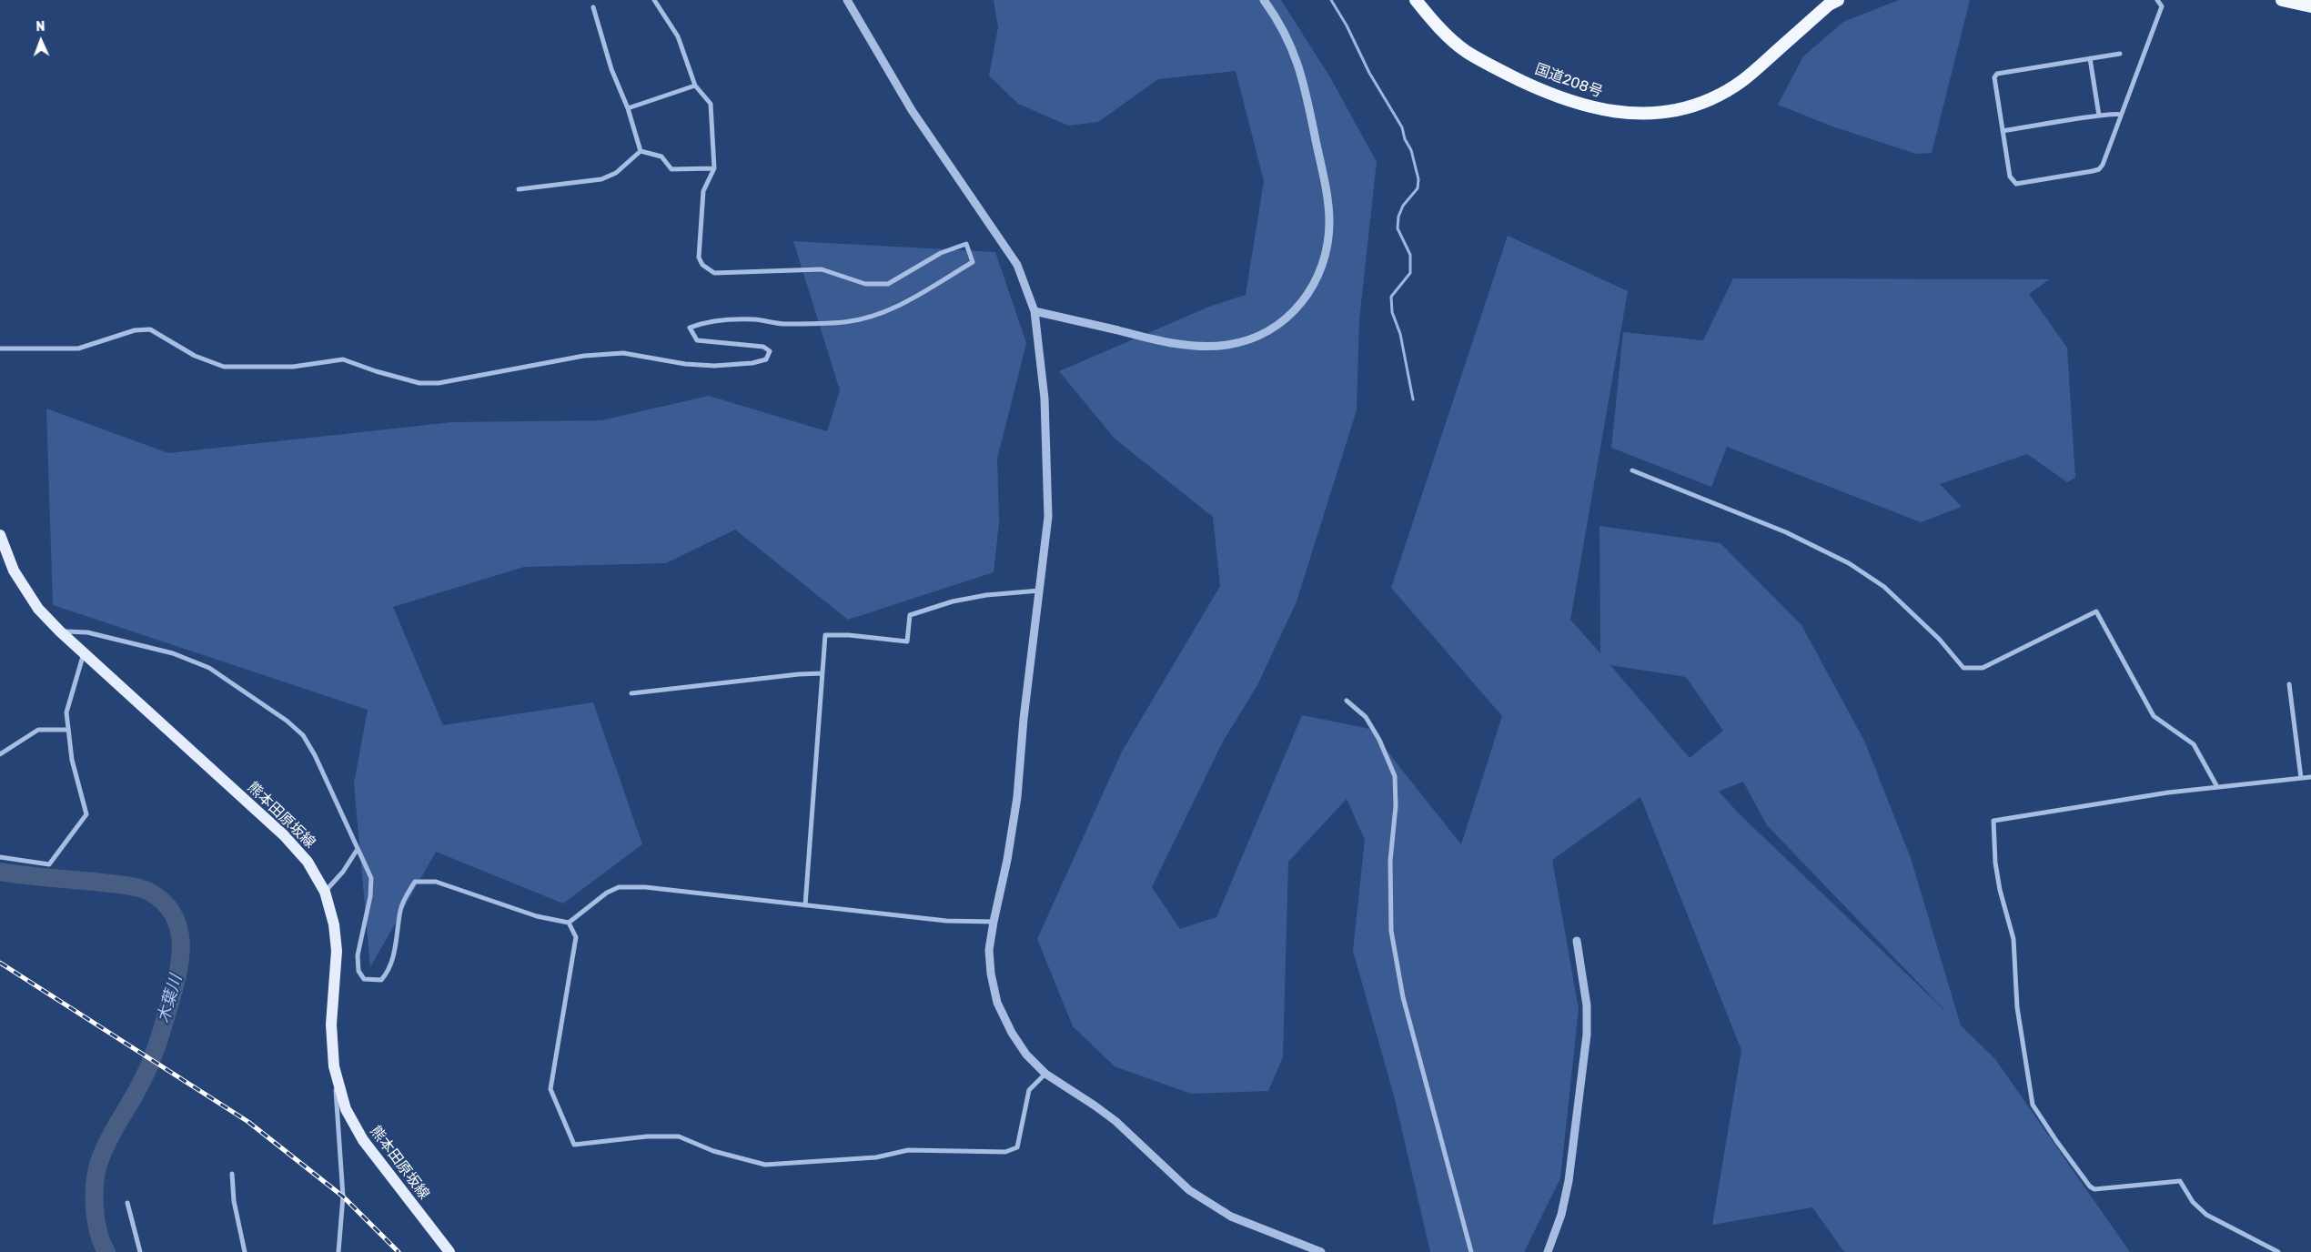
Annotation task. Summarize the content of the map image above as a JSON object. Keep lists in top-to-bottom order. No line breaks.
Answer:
{"streets":{"highway":["国道208号"],"main road":["熊本田原坂線"]},"water":["木葉川"],"north":"top"}
